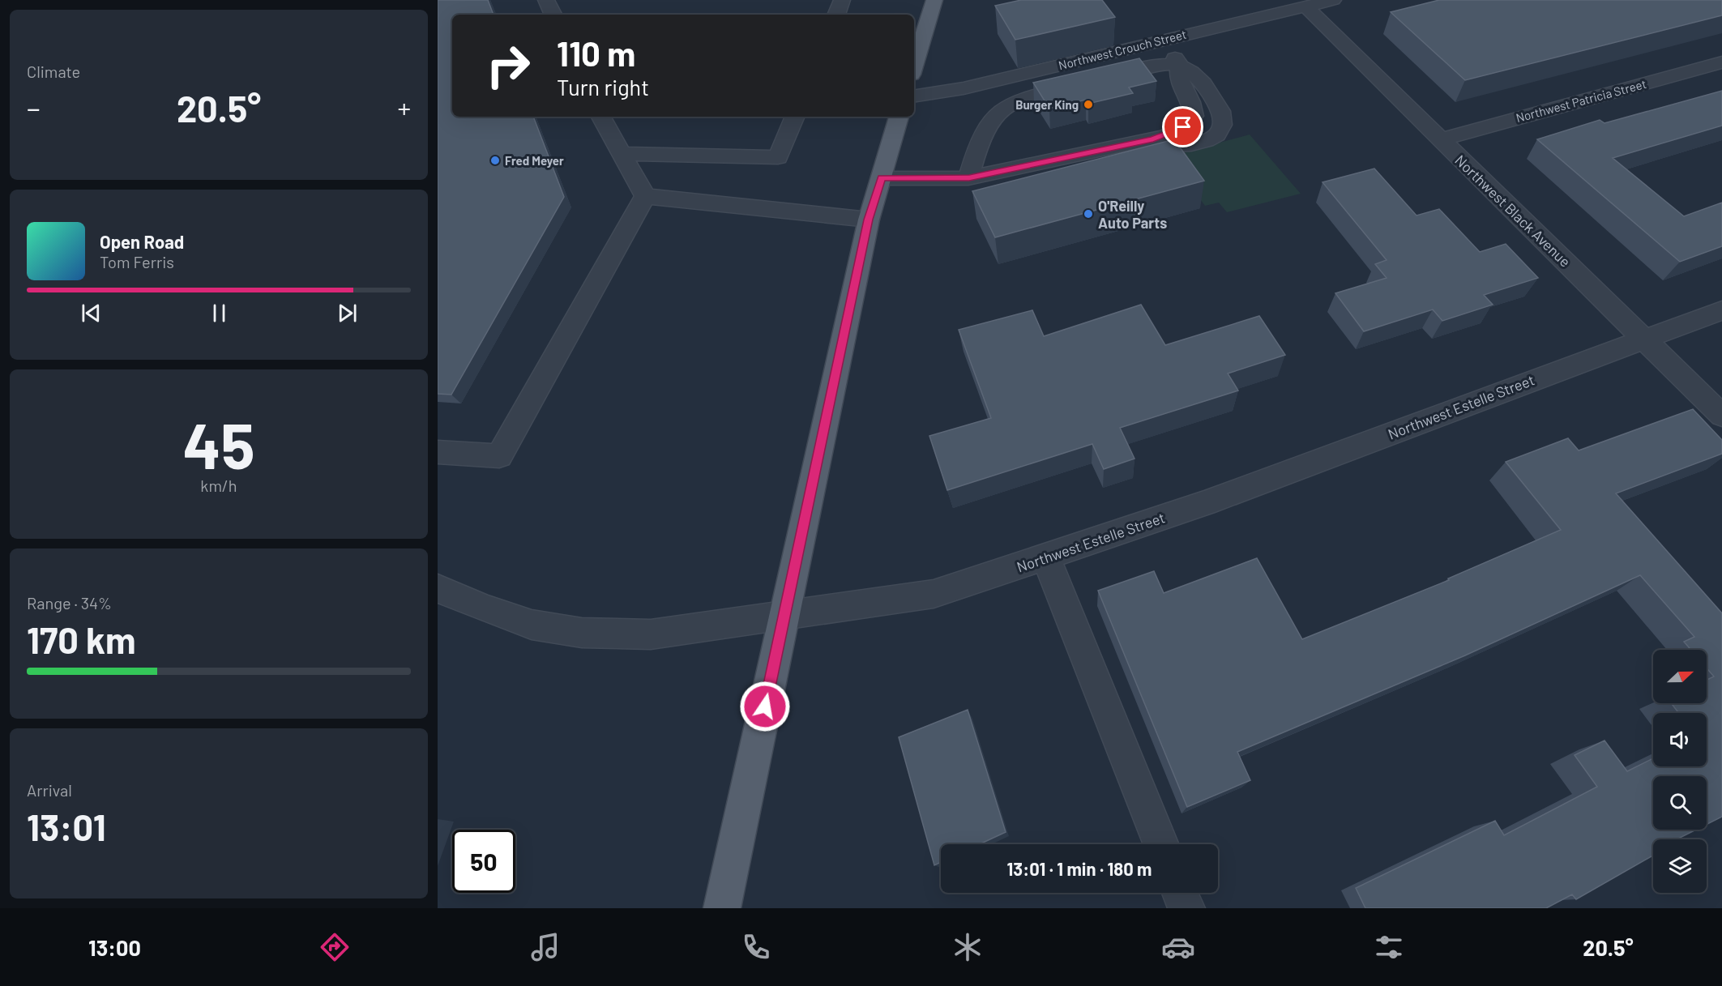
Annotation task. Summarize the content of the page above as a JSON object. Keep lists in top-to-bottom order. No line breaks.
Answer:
{"streets":{"street":["Northwest Crouch Street","Northwest Patricia Street","Northwest Black Avenue","Northwest Estelle Street"]},"crossings":[["Northwest Crouch Street","Northwest Black Avenue"],["Northwest Patricia Street","Northwest Black Avenue"],["Northwest Black Avenue","Northwest Estelle Street"]],"places":["Burger King","Fred Meyer","O'Reilly Auto Parts"],"north":"right","page":{"tile":["Climate",["45","km/h"],["Range · 34%","170 km"],["Arrival","13:01"]],"turn":["110 m","Turn right"],"heat":["−","20.5°","+"],"song":["Open Road","Tom Ferris"],"limit":"50","trip":"13:01 · 1 min · 180 m","tabs":["13:00","20.5°"]}}
